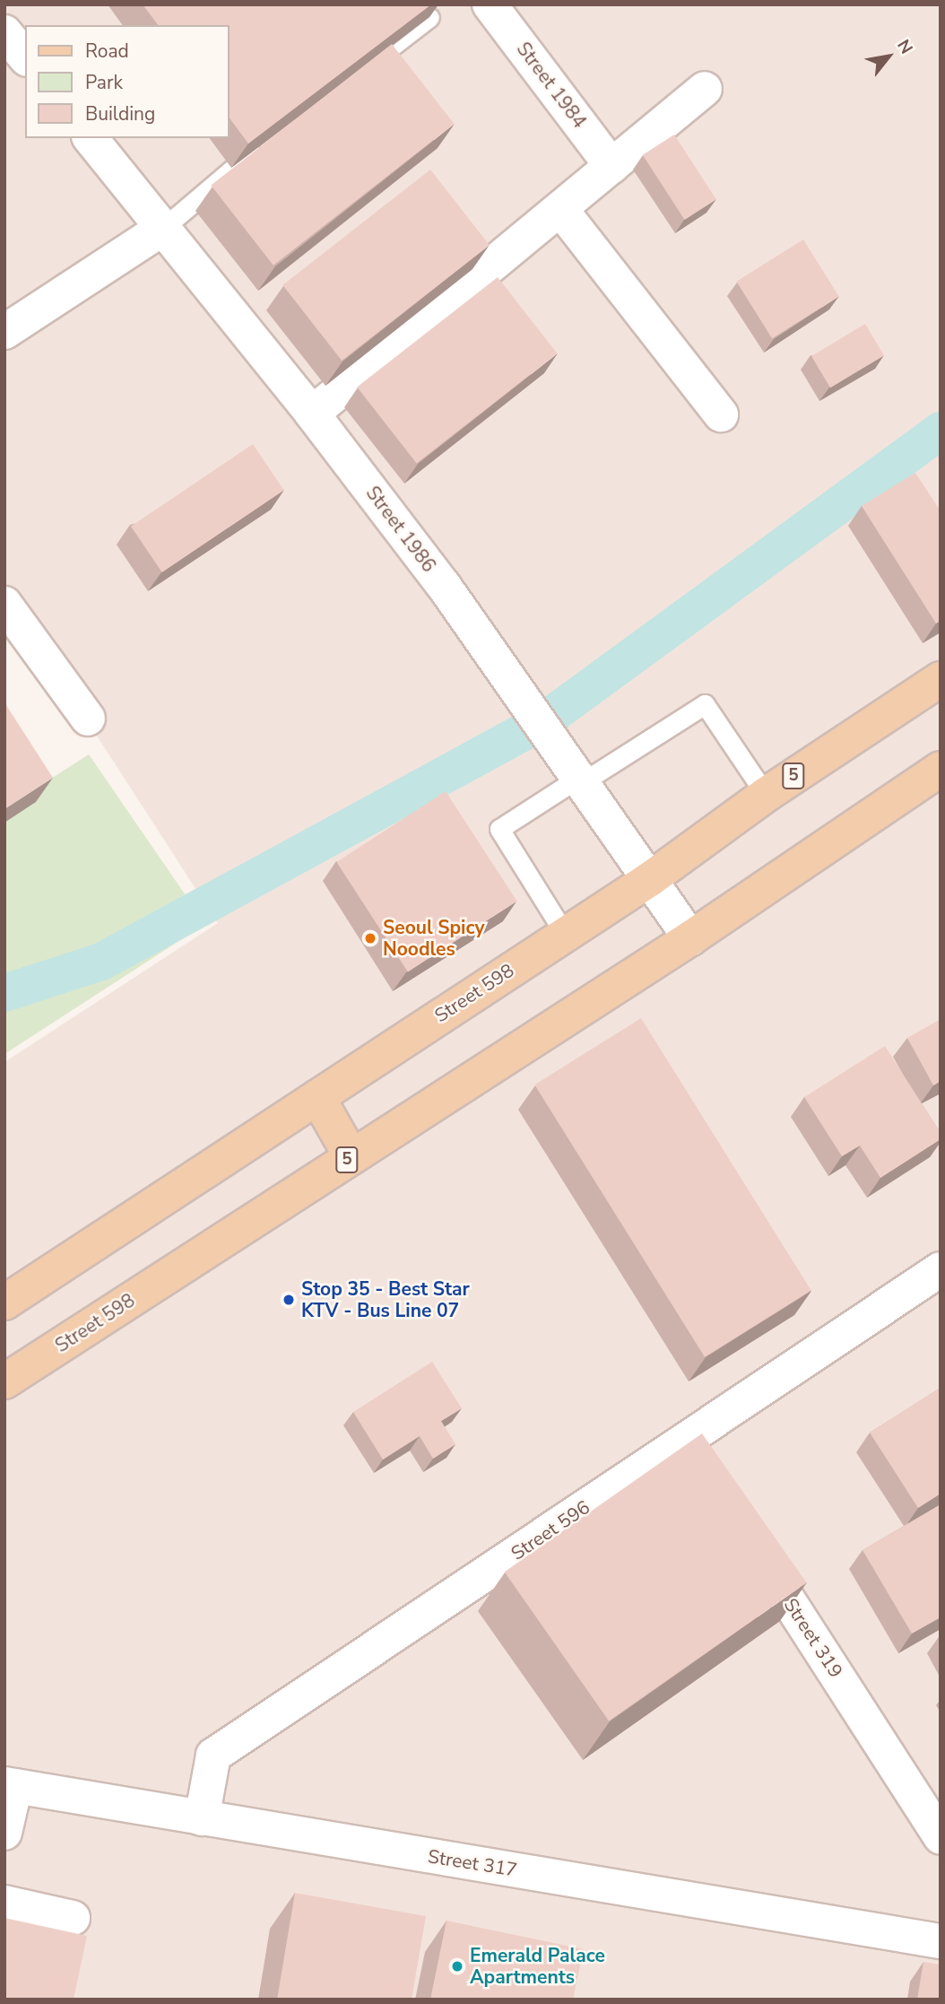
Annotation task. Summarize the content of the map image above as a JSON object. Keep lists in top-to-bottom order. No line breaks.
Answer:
{"streets":{"main road":["5","Street 598"],"street":["Street 1984","Street 1986","Street 596","Street 319","Street 317"]},"crossings":[["Street 1986","Street 598"],["Street 596","Street 317"]],"places":["Seoul Spicy Noodles","Stop 35 - Best Star KTV - Bus Line 07","Emerald Palace Apartments"],"legend":["Road","Park","Building"],"north":"top right"}
